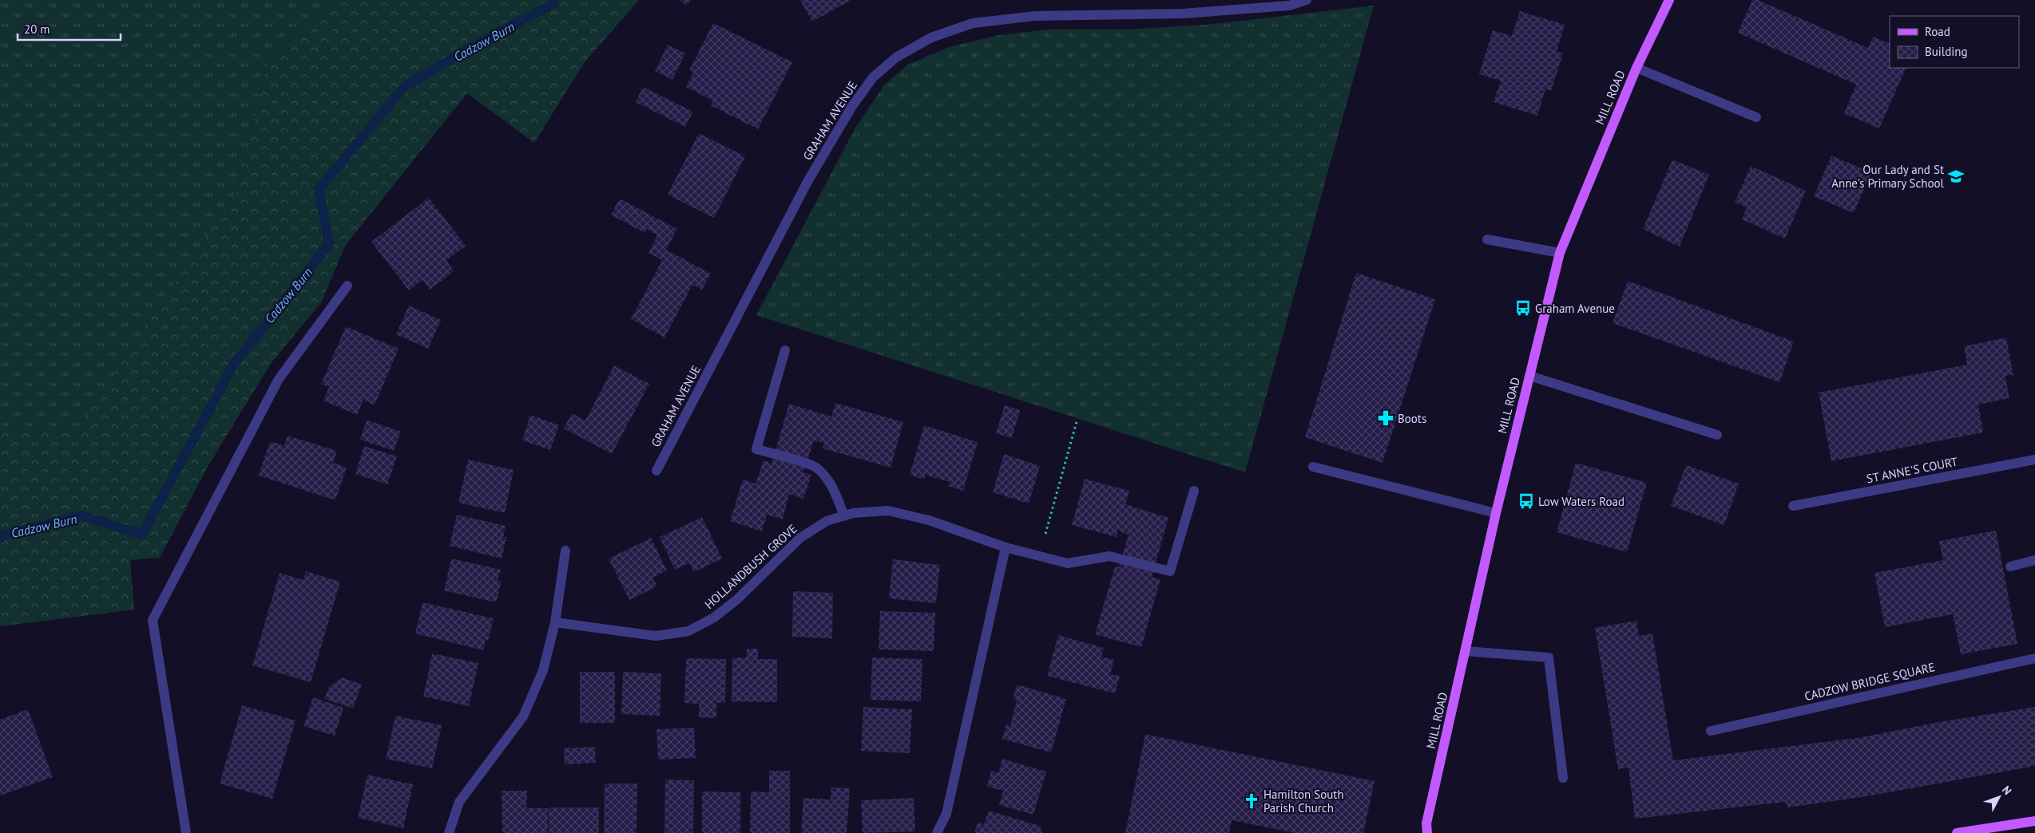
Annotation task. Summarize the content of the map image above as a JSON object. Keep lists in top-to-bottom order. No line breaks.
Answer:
{"streets":{"main road":["MILL ROAD"],"street":["GRAHAM AVENUE","ST ANNE'S COURT","HOLLANDBUSH GROVE","CADZOW BRIDGE SQUARE"]},"water":["Cadzow Burn"],"places":{"school or university":["Our Lady and St Anne's Primary School"],"bus stop":["Graham Avenue","Low Waters Road"],"pharmacy":["Boots"],"church":["Hamilton South Parish Church"]},"legend":["Road","Building"],"scale_bar":"20 m","north":"top right"}
